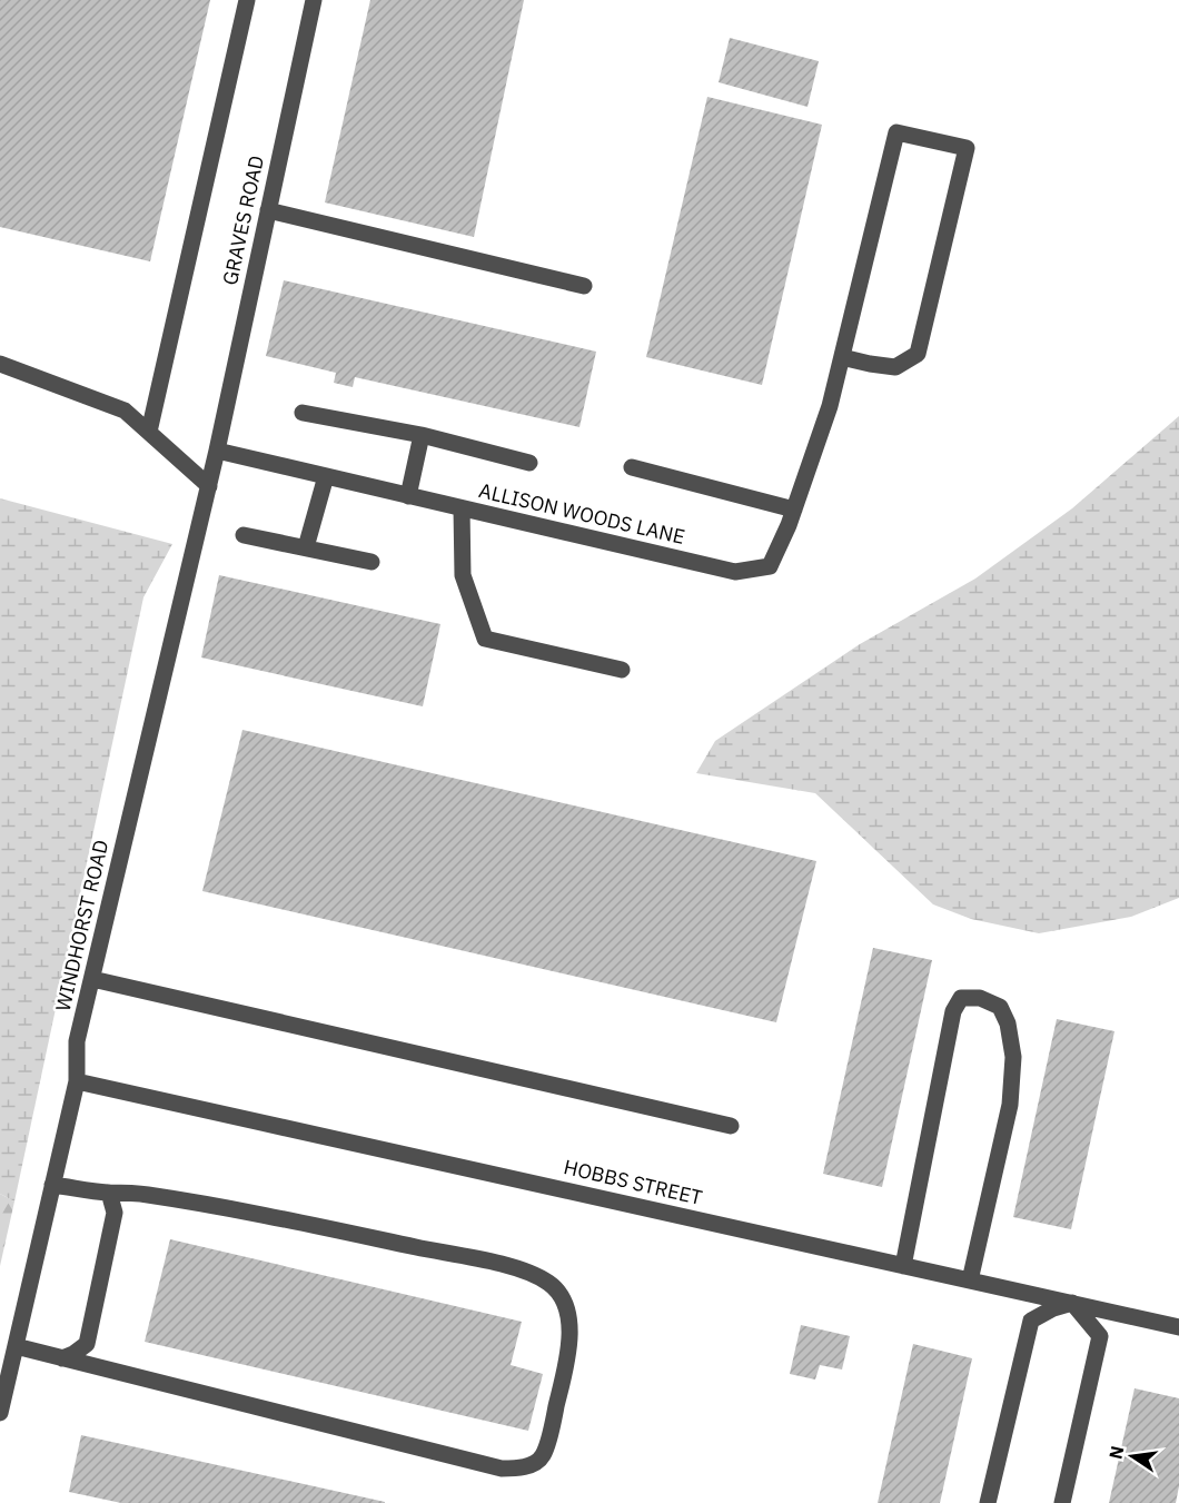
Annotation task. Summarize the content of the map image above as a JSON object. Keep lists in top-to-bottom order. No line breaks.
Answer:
{"streets":{"street":["GRAVES ROAD","ALLISON WOODS LANE","WINDHORST ROAD","HOBBS STREET"]},"crossings":[["GRAVES ROAD","ALLISON WOODS LANE"],["GRAVES ROAD","WINDHORST ROAD"],["ALLISON WOODS LANE","WINDHORST ROAD"],["WINDHORST ROAD","HOBBS STREET"]],"north":"left"}
